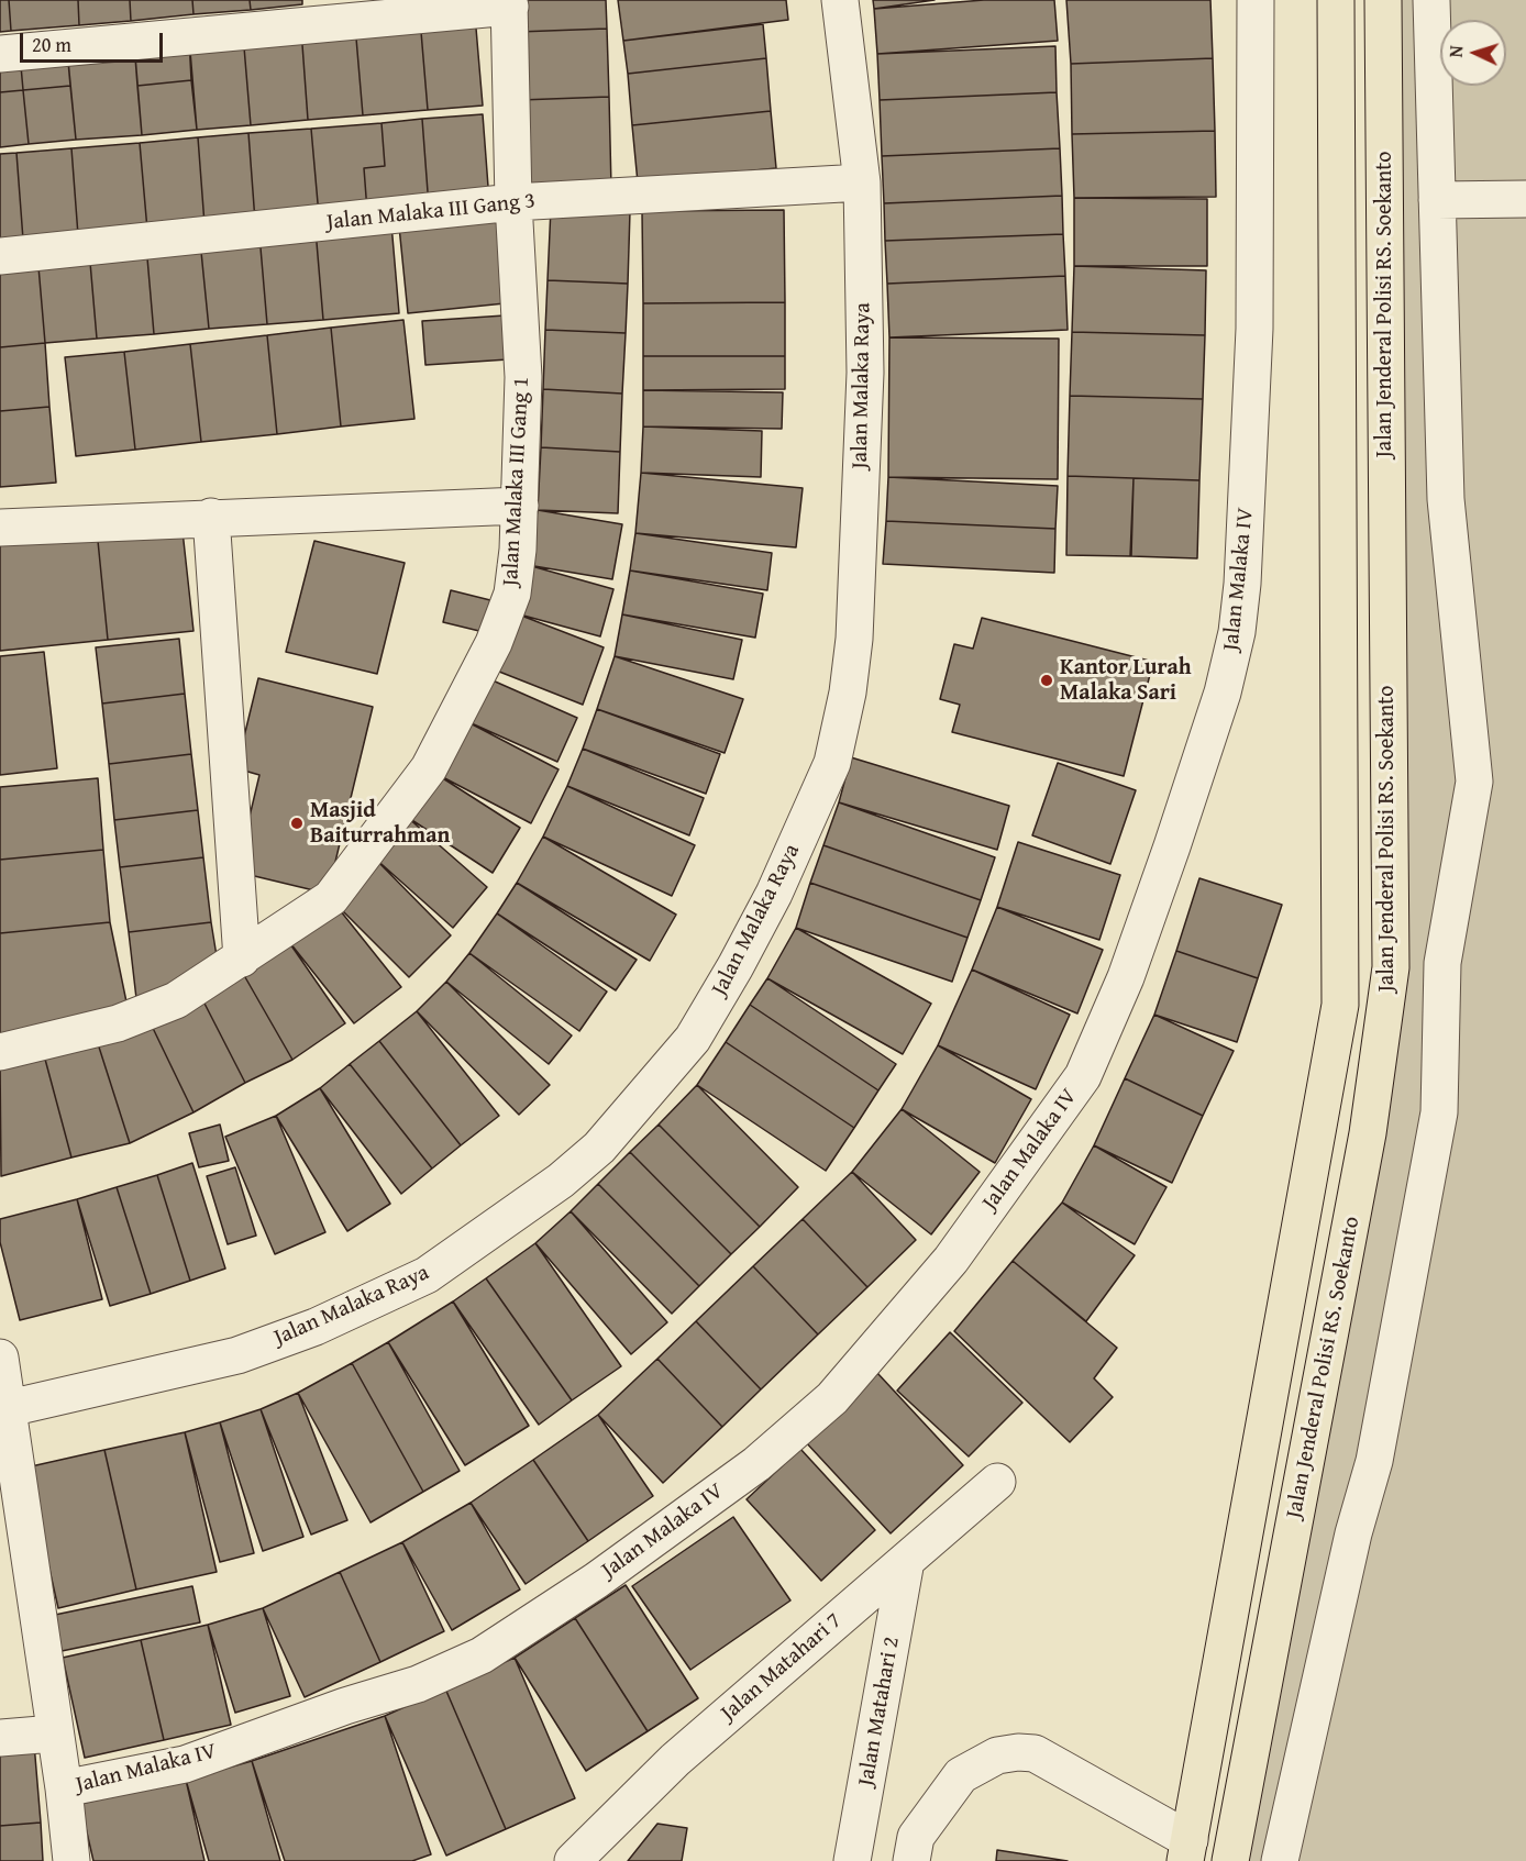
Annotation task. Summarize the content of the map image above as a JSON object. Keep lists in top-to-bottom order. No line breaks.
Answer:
{"streets":{"main road":["Jalan Jenderal Polisi RS. Soekanto"],"street":["Jalan Malaka III Gang 3","Jalan Malaka Raya","Jalan Malaka III Gang 1","Jalan Malaka IV","Jalan Matahari 7","Jalan Matahari 2"]},"crossings":[["Jalan Malaka III Gang 3","Jalan Malaka Raya"],["Jalan Malaka III Gang 3","Jalan Malaka III Gang 1"],["Jalan Malaka Raya","Jalan Malaka IV"],["Jalan Matahari 7","Jalan Matahari 2"]],"places":["Kantor Lurah Malaka Sari","Masjid Baiturrahman"],"scale_bar":"20 m","north":"left"}
